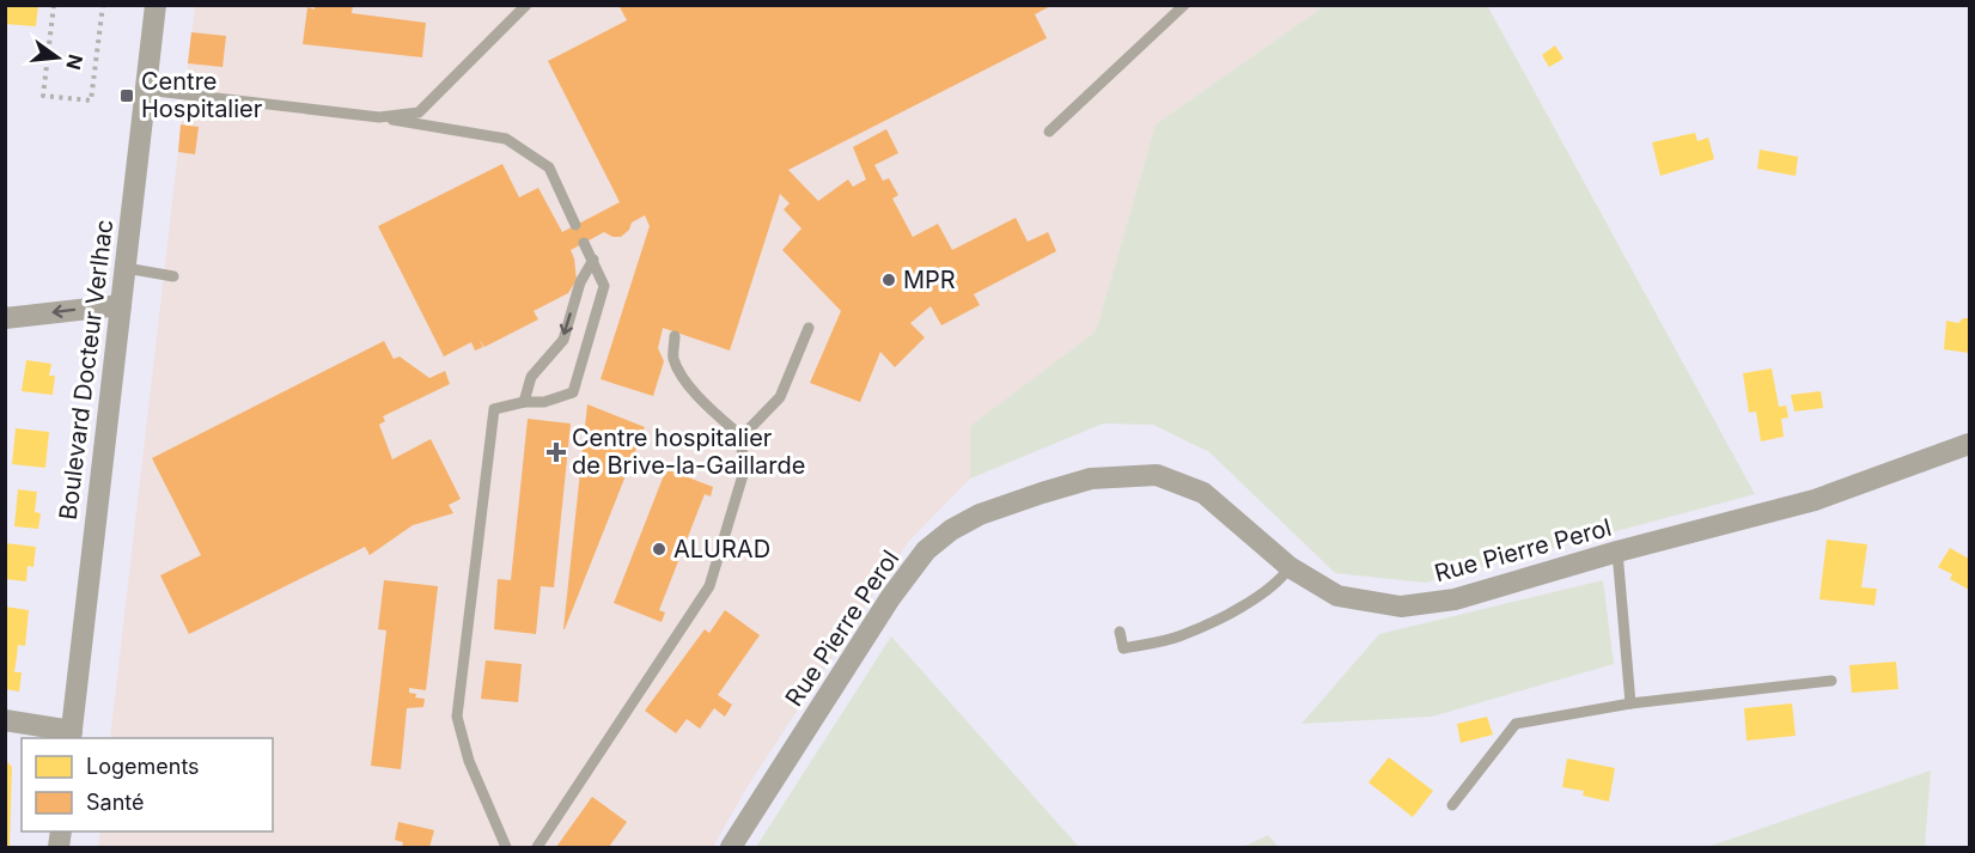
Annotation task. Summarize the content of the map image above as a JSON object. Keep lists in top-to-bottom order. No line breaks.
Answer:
{"streets":{"street":["Boulevard Docteur Verlhac","Rue Pierre Perol"]},"places":{"transit":["Centre Hospitalier"],"other":["MPR","ALURAD"],"health":["Centre hospitalier de Brive-la-Gaillarde"]},"legend":["Logements","Santé"],"north":"right"}
